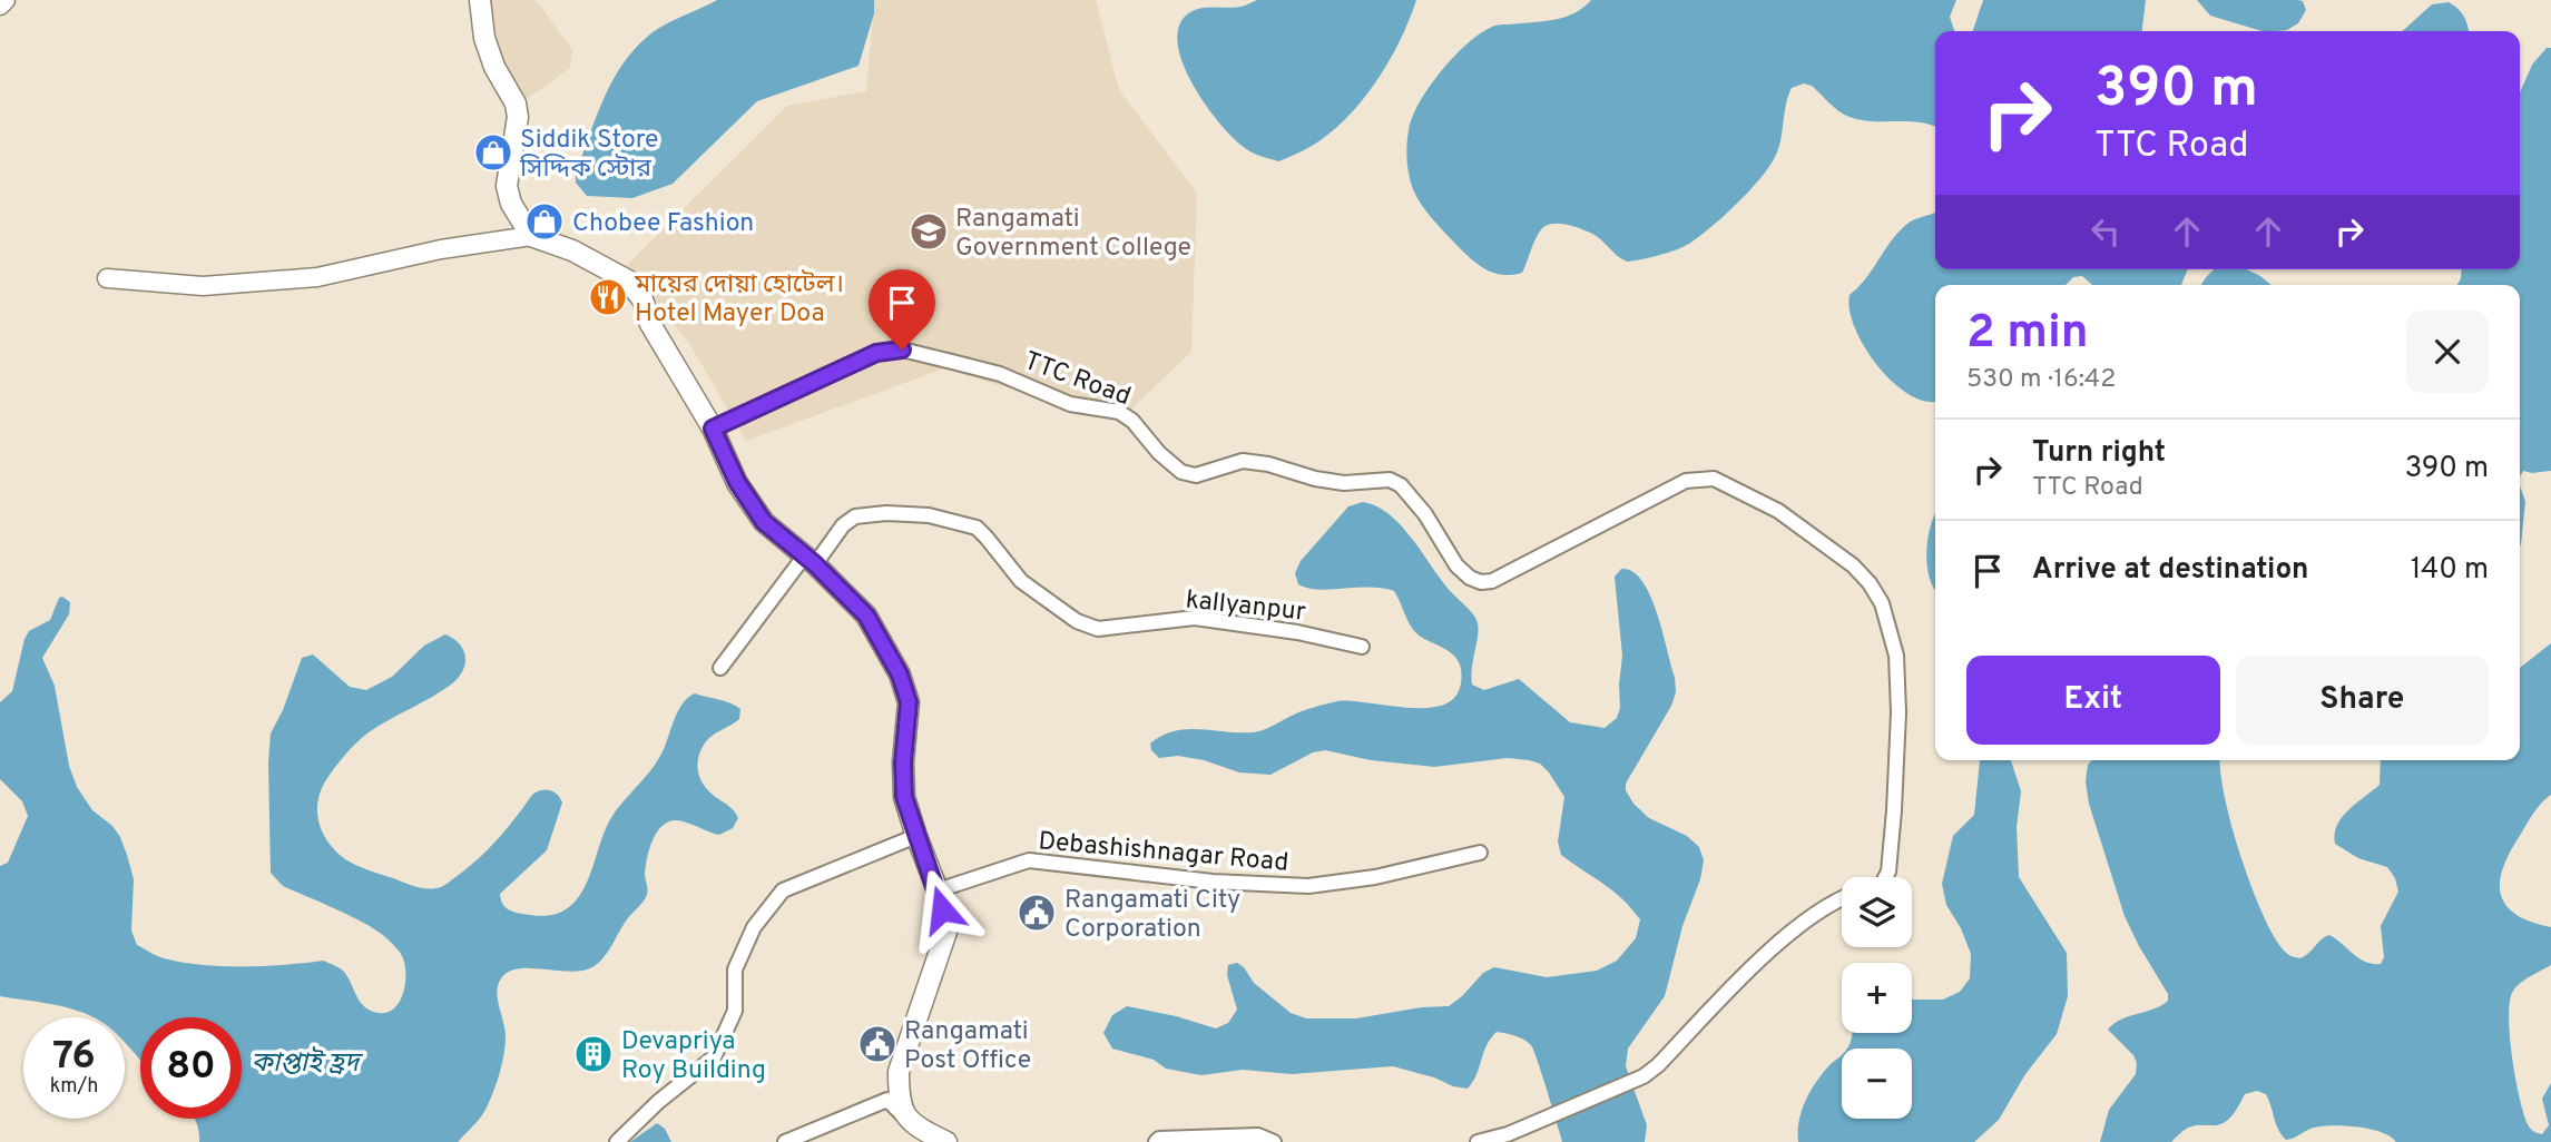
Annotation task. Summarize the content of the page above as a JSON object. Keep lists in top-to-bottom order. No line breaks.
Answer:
{"streets":{"street":["TTC Road","kallyanpur","Debashishnagar Road"]},"water":["কাপ্তাই হ্রদ"],"places":{"shop":["Siddik Store সিদ্দিক স্টোর","Chobee Fashion"],"school or university":["Rangamati Government College"],"restaurant":["মায়ের দোয়া হোটেল। Hotel Mayer Doa"],"public building":["Rangamati City Corporation","Rangamati Post Office"],"building":["Devapriya Roy Building"]},"page":{"turn":["390 m","TTC Road"],"heading":["2 min","530 m · 16:42"],"list":[{"name":"Turn right","note":"TTC Road","value":"390 m"},{"name":"Arrive at destination","value":"140 m"}],"buttons":["Exit","Share"],"map_buttons":["+","−"],"speed":"76 km/h","limit":"80"}}
